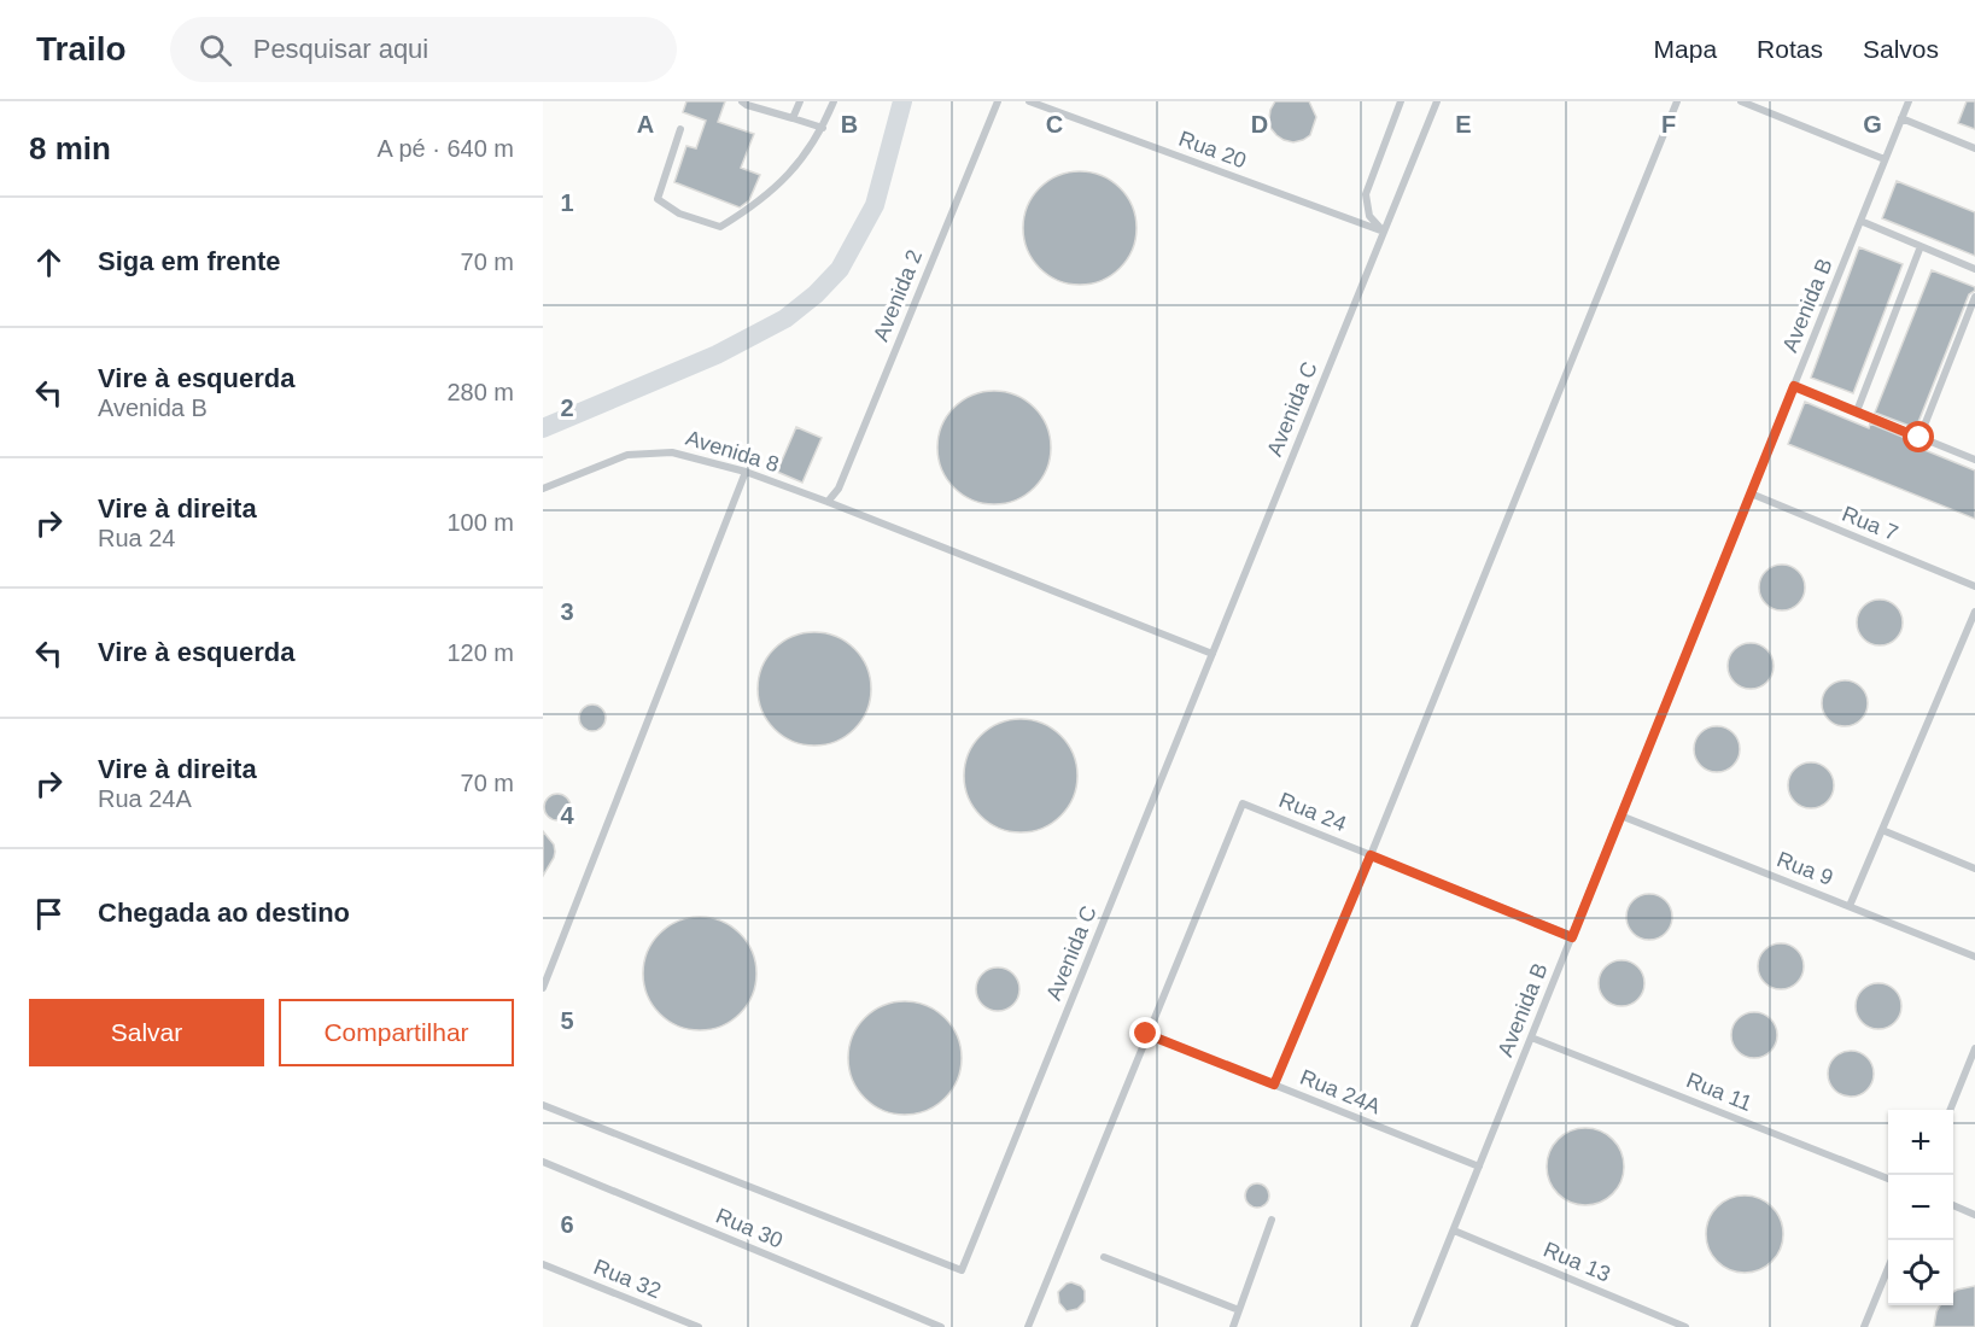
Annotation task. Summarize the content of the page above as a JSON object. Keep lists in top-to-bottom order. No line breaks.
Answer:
{"streets":{"lane":["Rua 20","Avenida 2","Avenida B","Avenida C","Avenida 8","Rua 7","Rua 24","Rua 9","Rua 24A","Rua 11","Rua 30","Rua 13","Rua 32"]},"crossings":[["Rua 20","Avenida C"],["Avenida 2","Avenida 8"],["Avenida B","Rua 7"],["Avenida B","Rua 24"],["Avenida B","Rua 9"],["Avenida B","Rua 24A"],["Avenida B","Rua 11"],["Avenida B","Rua 13"],["Avenida C","Avenida 8"],["Rua 24","Rua 24A"]],"page":{"header":"Trailo","search":"Pesquisar aqui","nav":["Mapa","Rotas","Salvos"],"heading":["8 min","A pé · 640 m"],"list":[["Siga em frente","70 m"],["Vire à esquerda","Avenida B","280 m"],["Vire à direita","Rua 24","100 m"],["Vire à esquerda","120 m"],["Vire à direita","Rua 24A","70 m"],"Chegada ao destino"],"buttons":["Salvar","Compartilhar"],"map_buttons":["+","−"]},"grid":{"columns":["A","B","C","D","E","F","G"],"rows":["1","2","3","4","5","6"]}}
